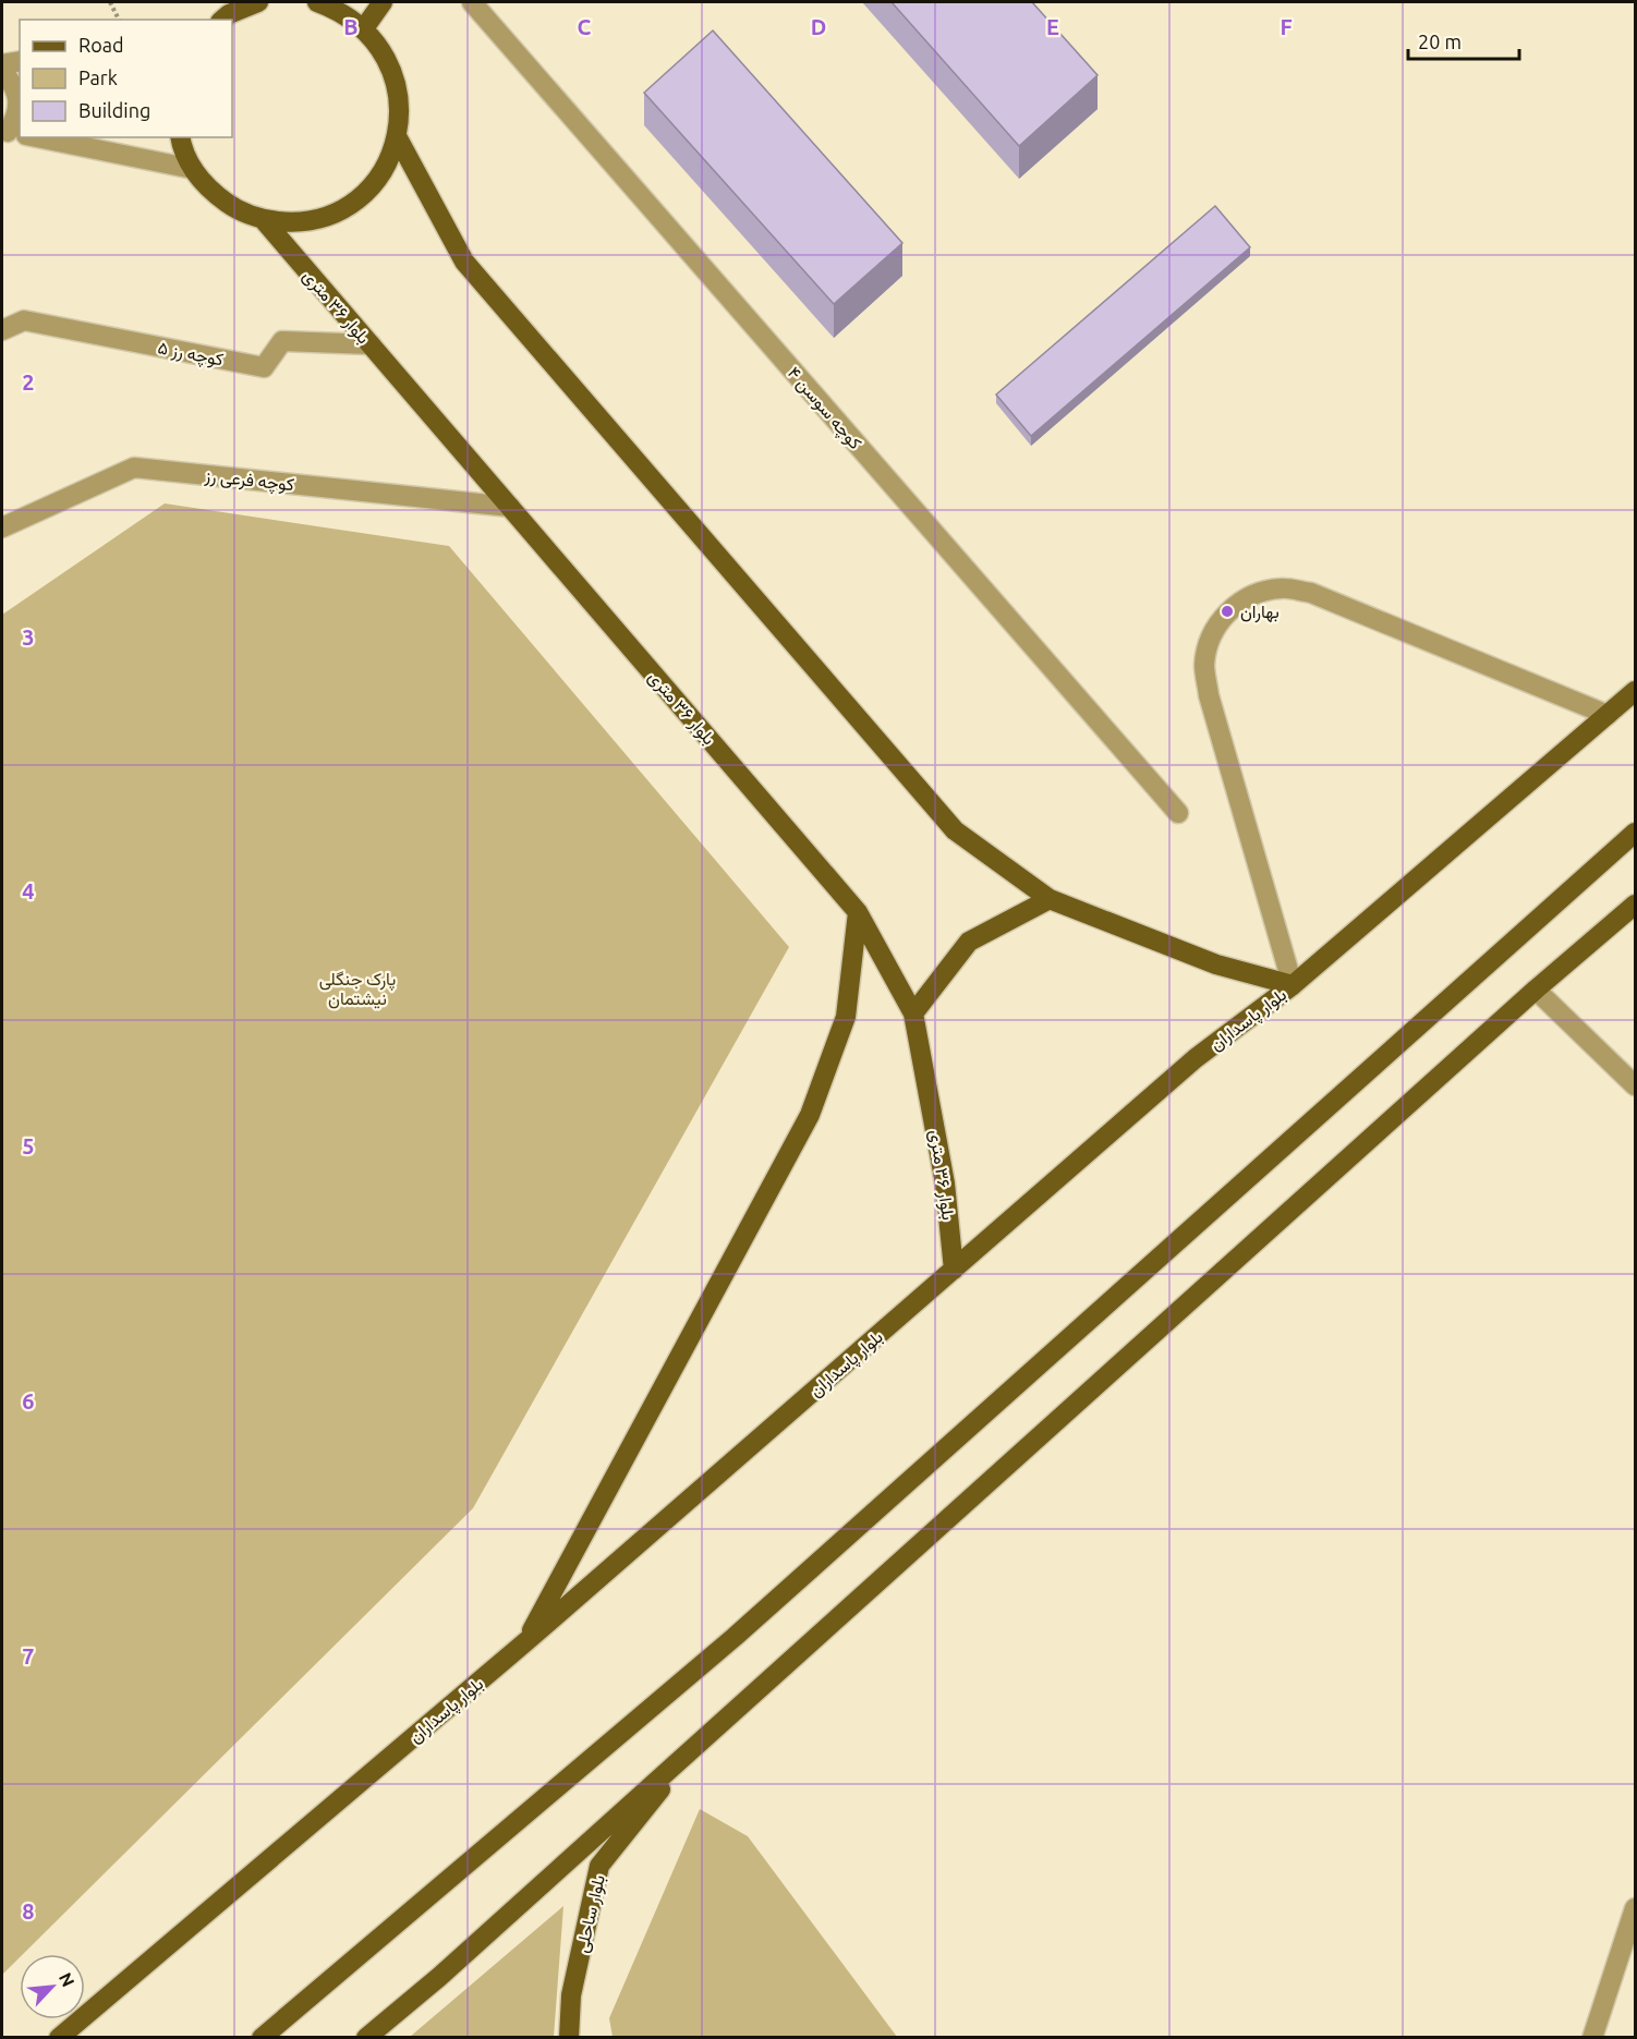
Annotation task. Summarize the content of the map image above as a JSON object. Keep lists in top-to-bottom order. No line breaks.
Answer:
{"streets":{"main road":["بلوار ۳۶ متری","بلوار پاسداران","بلوار ساحلی"],"street":["کوچه رز ۵","کوچه سوسن ۴","کوچه فرعی رز"]},"crossings":[["بلوار ۳۶ متری","کوچه رز ۵"],["بلوار ۳۶ متری","کوچه فرعی رز"],["بلوار ۳۶ متری","بلوار پاسداران"]],"parks":["پارک جنگلی نیشتمان"],"places":["بهاران"],"legend":["Road","Park","Building"],"scale_bar":"20 m","north":"top right","grid":{"columns":["B","C","D","E","F"],"rows":["2","3","4","5","6","7","8"]}}
